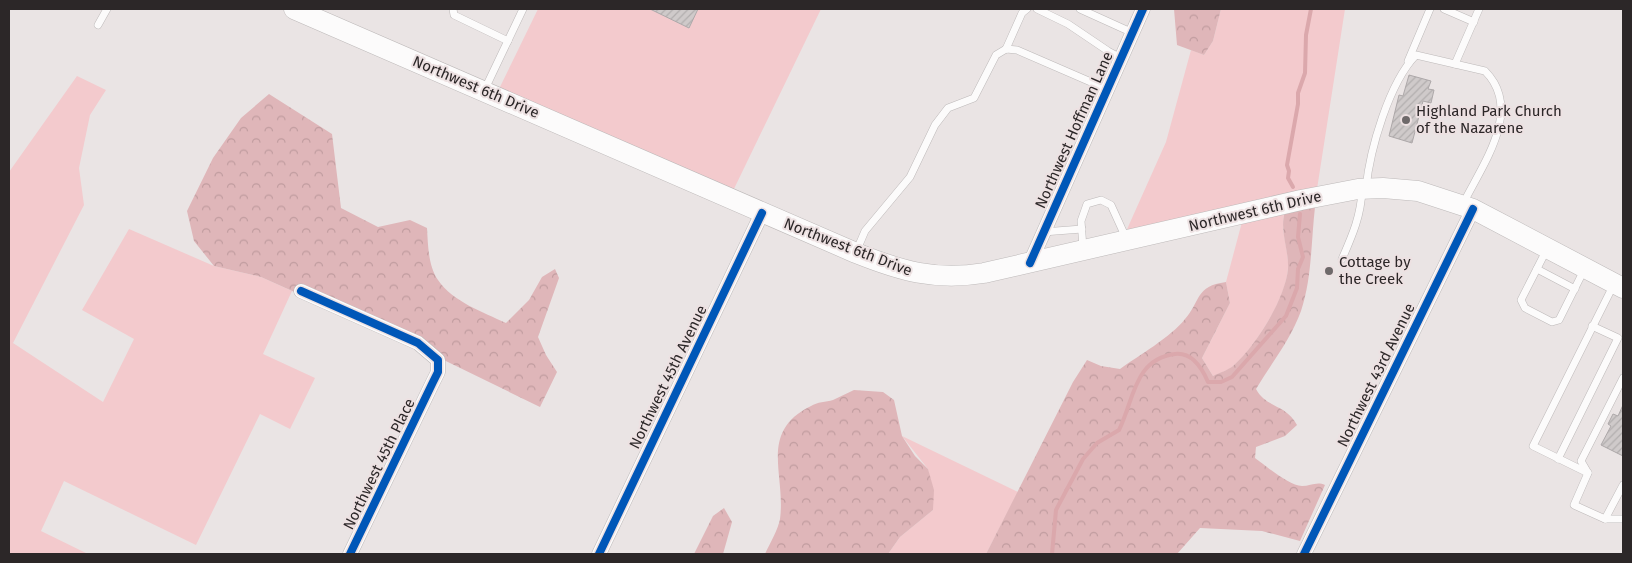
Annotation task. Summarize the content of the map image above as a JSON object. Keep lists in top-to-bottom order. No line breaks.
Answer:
{"streets":{"main road":["Northwest 6th Drive"],"street":["Northwest Hoffman Lane","Northwest 43rd Avenue","Northwest 45th Avenue","Northwest 45th Place"]},"crossings":[["Northwest 6th Drive","Northwest Hoffman Lane"],["Northwest 6th Drive","Northwest 43rd Avenue"],["Northwest 6th Drive","Northwest 45th Avenue"]],"places":["Highland Park Church of the Nazarene","Cottage by the Creek"]}
